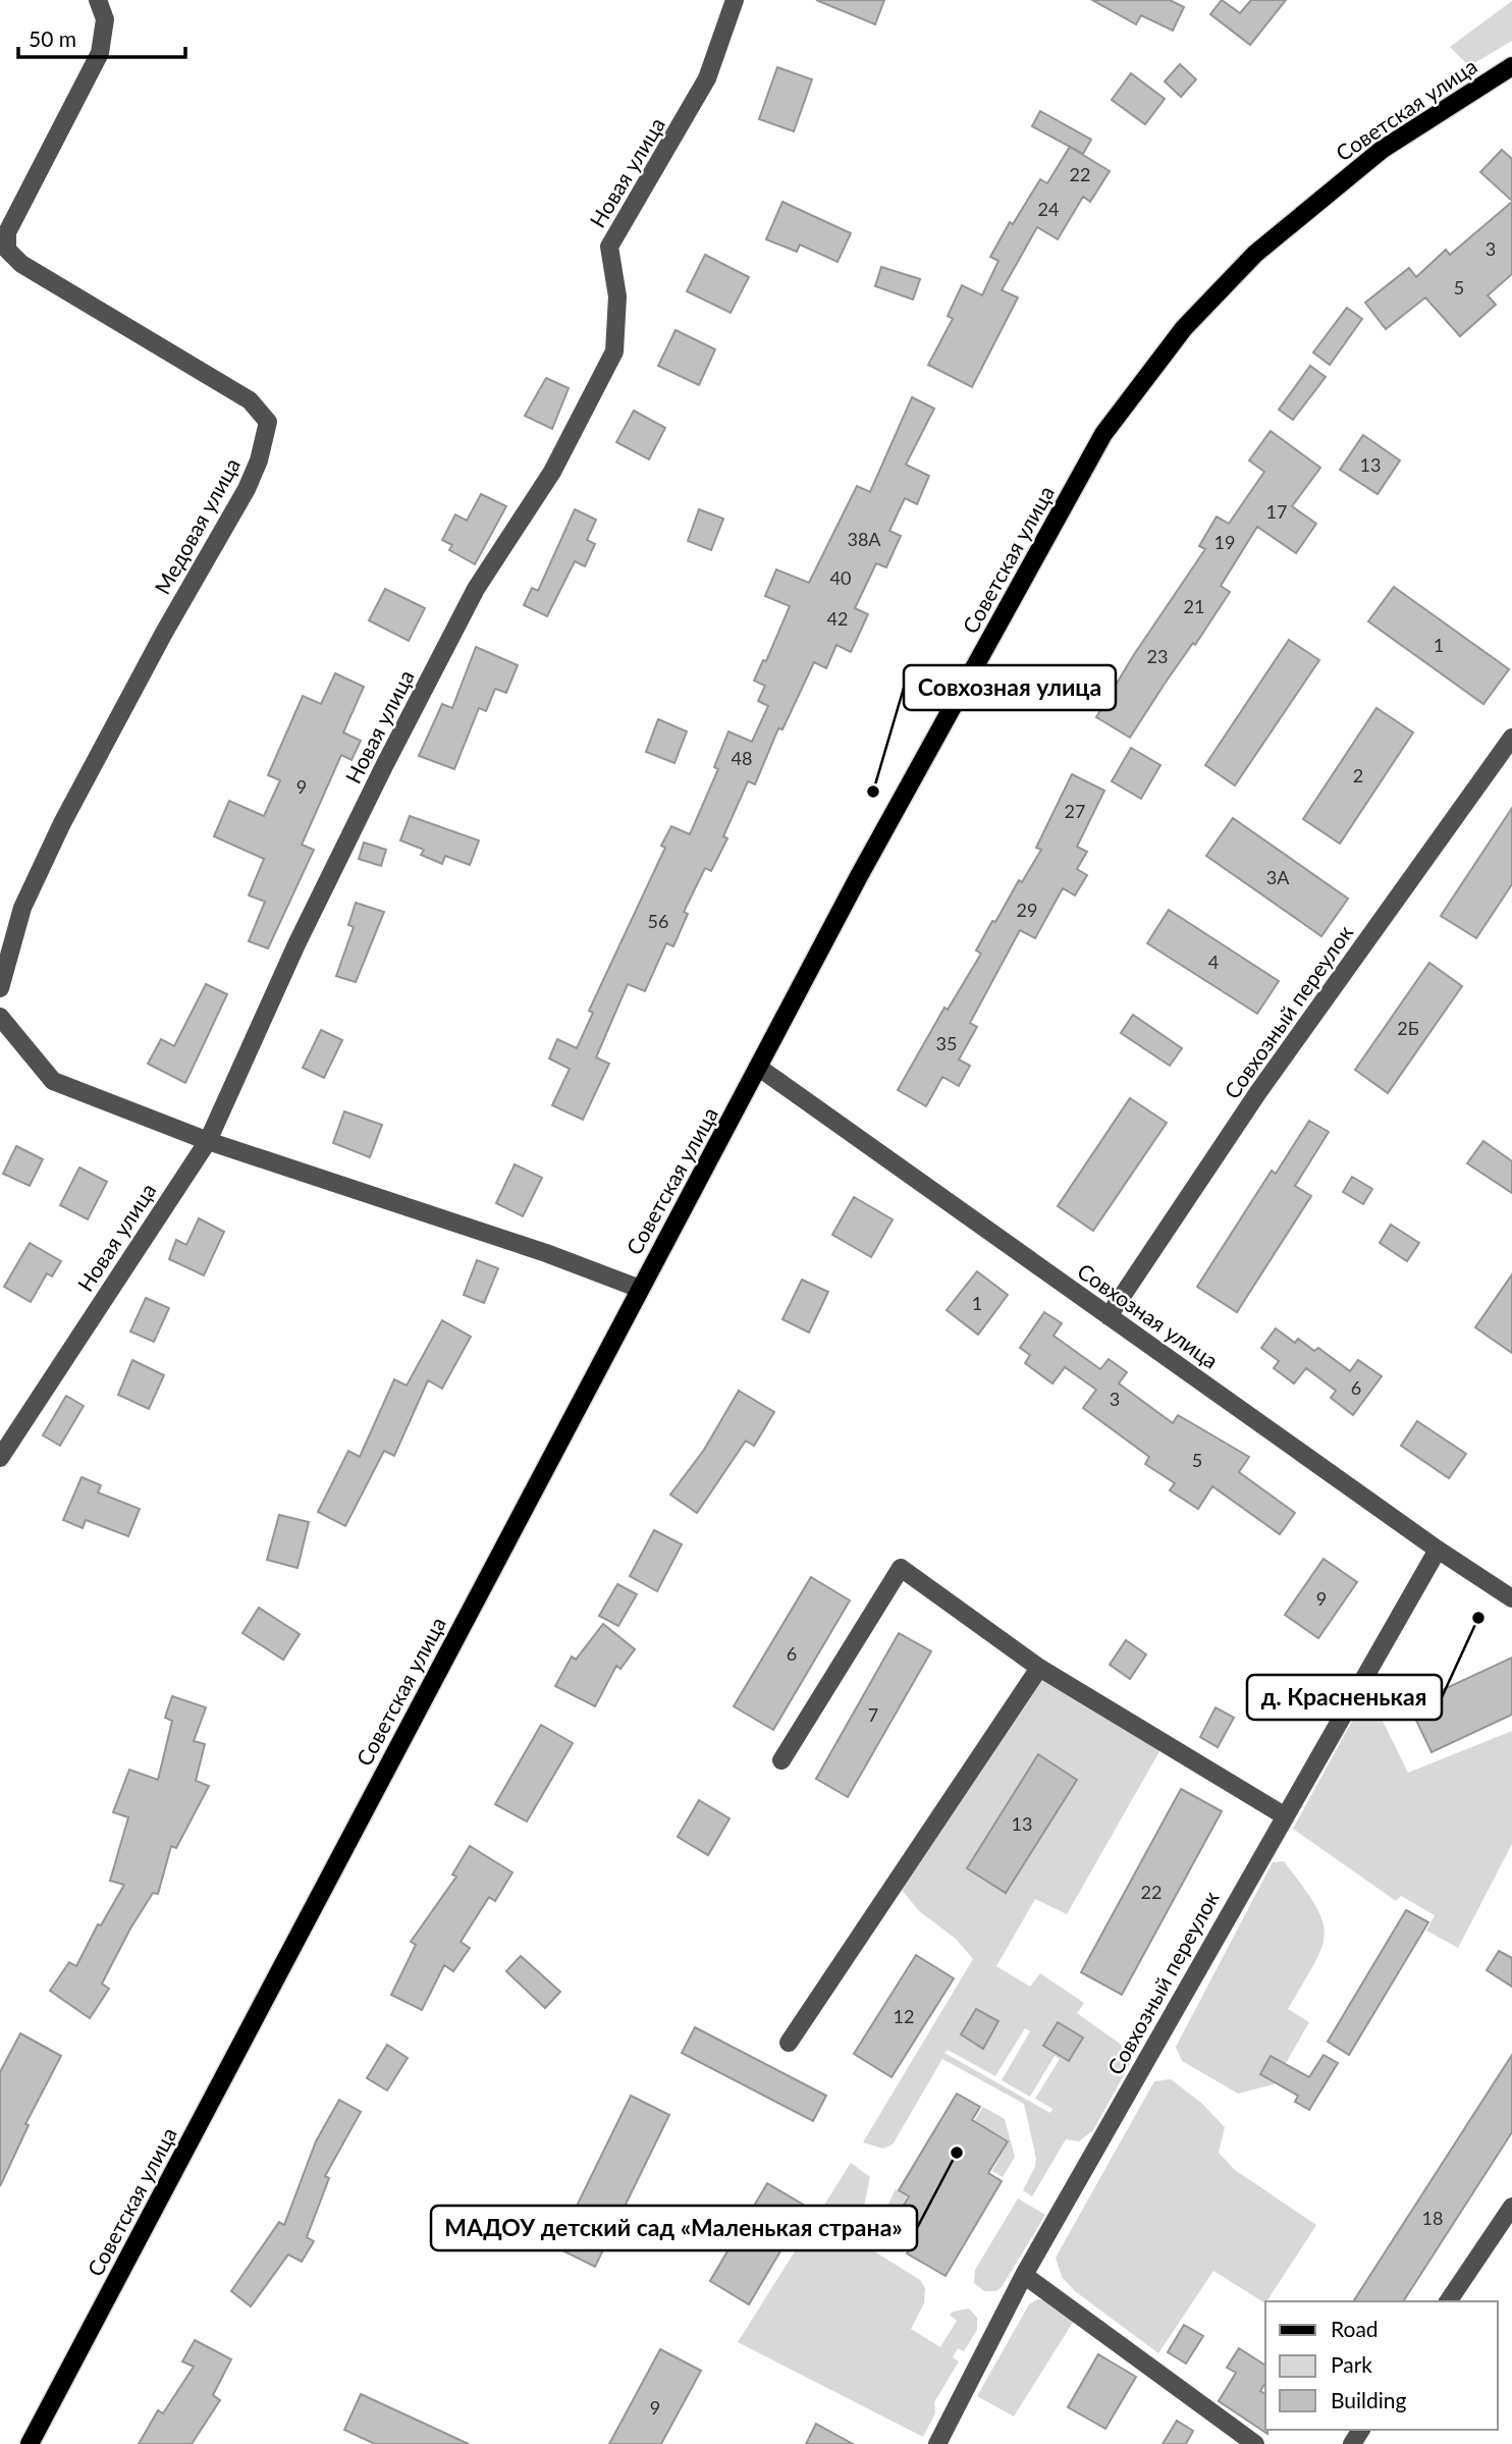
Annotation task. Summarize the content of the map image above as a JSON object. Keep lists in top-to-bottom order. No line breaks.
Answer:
{"streets":{"main road":["Советская улица"],"street":["Новая улица","Медовая улица","Совхозный переулок","Совхозная улица"]},"crossings":[["Советская улица","Совхозная улица"],["Совхозный переулок","Совхозная улица"]],"places":["Совхозная улица","д. Красненькая","МАДОУ детский сад «Маленькая страна»"],"house_numbers":["22","24","3","5","13","17","38А","19","40","21","42","1","23","48","2","9","27","3А","29","56","4","2Б","35","1","6","3","5","9","6","7","13","22","12","18","9"],"legend":["Road","Park","Building"],"scale_bar":"50 m"}
